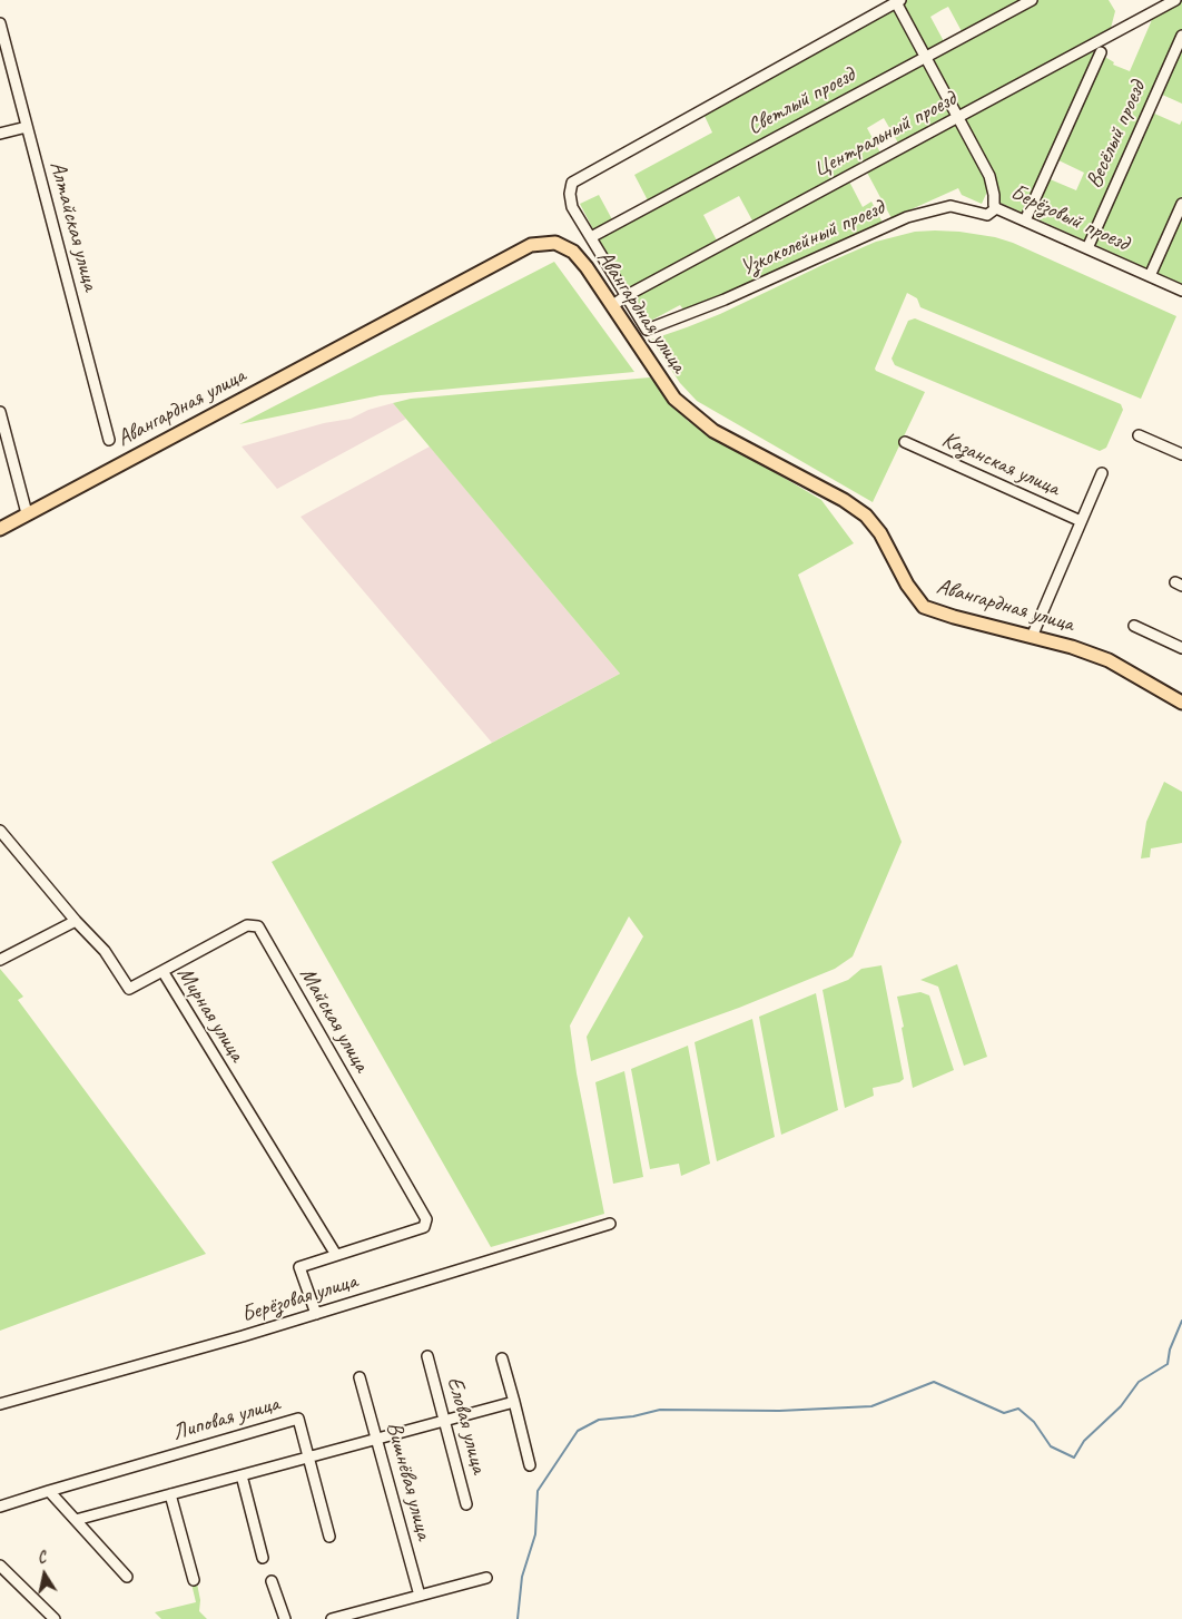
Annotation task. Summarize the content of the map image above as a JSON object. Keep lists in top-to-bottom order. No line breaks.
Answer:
{"streets":{"main road":["Авангардная улица"],"street":["Светлый проезд","Центральный проезд","Весёлый проезд","Берёзовый проезд","Алтайская улица","Узкоколейный проезд","Казанская улица","Мирная улица","Майская улица","Берёзовая улица","Липовая улица","Еловая улица","Вишнёвая улица"]},"crossings":[["Светлый проезд","Берёзовый проезд"],["Центральный проезд","Берёзовый проезд"],["Центральный проезд","Узкоколейный проезд"],["Центральный проезд","Авангардная улица"],["Весёлый проезд","Берёзовый проезд"],["Берёзовый проезд","Узкоколейный проезд"],["Мирная улица","Майская улица"]],"north":"top"}
